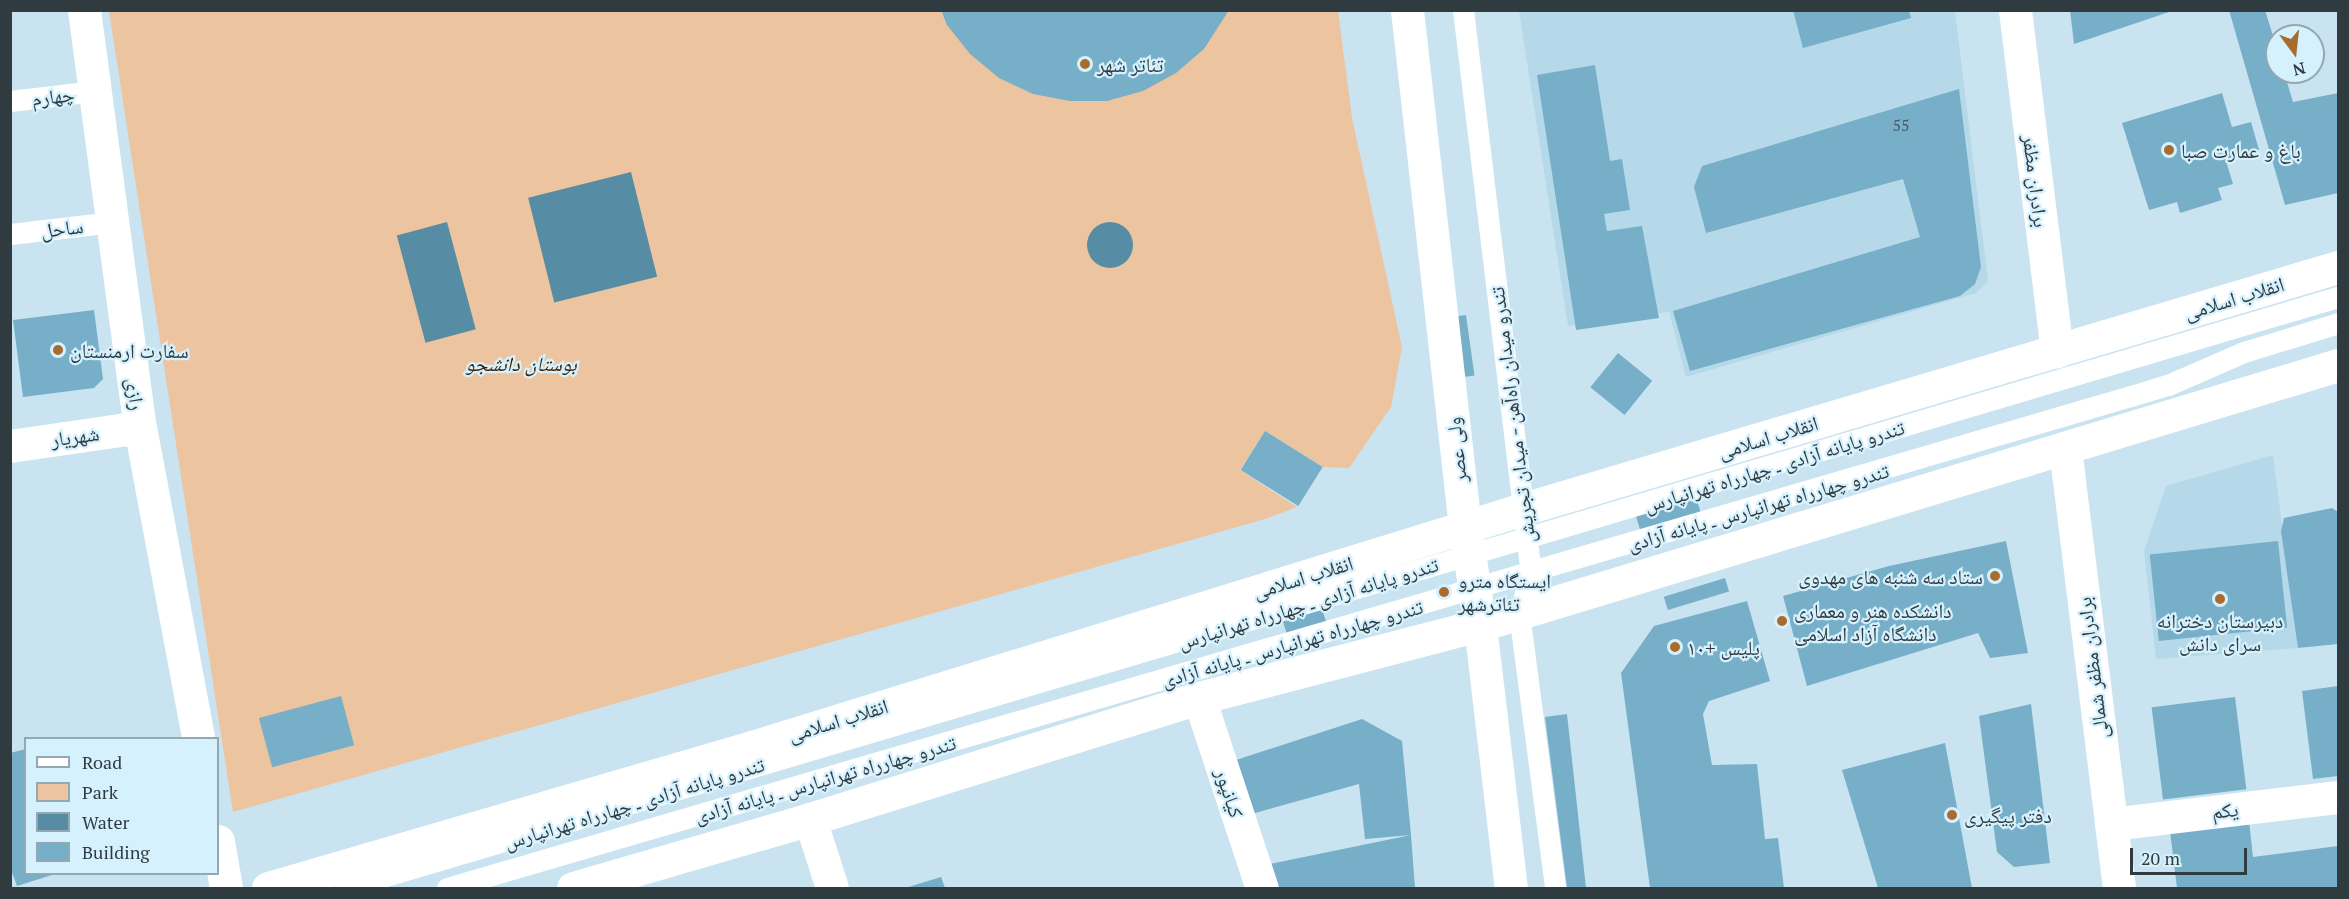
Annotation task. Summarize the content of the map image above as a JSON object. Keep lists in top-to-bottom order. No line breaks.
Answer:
{"streets":{"main road":["برادران مظفر","انقلاب اسلامی","رازی","شهریار","ولی عصر","برادران مظفر شمالی","کیانپور","یکم"],"lane":["چهارم","ساحل","تندرو میدان راه‌آهن - میدان تجریش","تندرو پایانه آزادی ـ چهارراه تهرانپارس","تندرو چهارراه تهرانپارس ـ پایانه آزادی"]},"crossings":[["چهارم","رازی"],["برادران مظفر","انقلاب اسلامی"],["ساحل","رازی"],["انقلاب اسلامی","تندرو میدان راه‌آهن - میدان تجریش"],["انقلاب اسلامی","ولی عصر"],["انقلاب اسلامی","تندرو پایانه آزادی ـ چهارراه تهرانپارس"],["رازی","شهریار"],["تندرو میدان راه‌آهن - میدان تجریش","تندرو پایانه آزادی ـ چهارراه تهرانپارس"],["تندرو میدان راه‌آهن - میدان تجریش","تندرو چهارراه تهرانپارس ـ پایانه آزادی"],["ولی عصر","تندرو پایانه آزادی ـ چهارراه تهرانپارس"],["ولی عصر","تندرو چهارراه تهرانپارس ـ پایانه آزادی"],["برادران مظفر شمالی","یکم"]],"parks":["بوستان دانشجو"],"places":["تئاتر شهر","باغ و عمارت صبا","سفارت ارمنستان","ستاد سه شنبه های مهدوی","ایستگاه مترو تئاترشهر","دبیرستان دخترانه سرای دانش","دانشکده هنر و معماری دانشگاه آزاد اسلامی","پلیس +۱۰","دفتر پیگیری"],"house_numbers":["55"],"legend":["Road","Park","Water","Building"],"scale_bar":"20 m","north":"bottom"}
